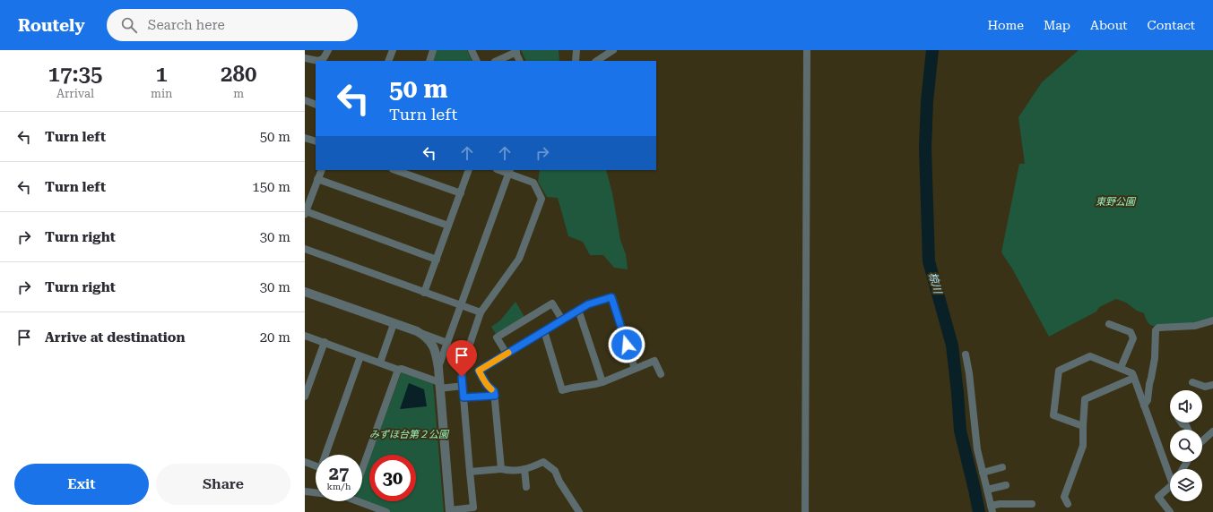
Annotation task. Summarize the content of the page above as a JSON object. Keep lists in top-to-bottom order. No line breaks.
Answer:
{"water":["椋川"],"parks":["東野公園","みずほ台第２公園"],"page":{"header":"Routely","search":"Search here","nav":["Home","Map","About","Contact"],"eta":["17:35","Arrival","1","min","280","m"],"turn":["50 m","Turn left"],"list":[{"name":"Turn left","value":"50 m"},{"name":"Turn left","value":"150 m"},{"name":"Turn right","value":"30 m"},{"name":"Turn right","value":"30 m"},{"name":"Arrive at destination","value":"20 m"}],"speed":"27 km/h","limit":"30","buttons":["Exit","Share"]}}
